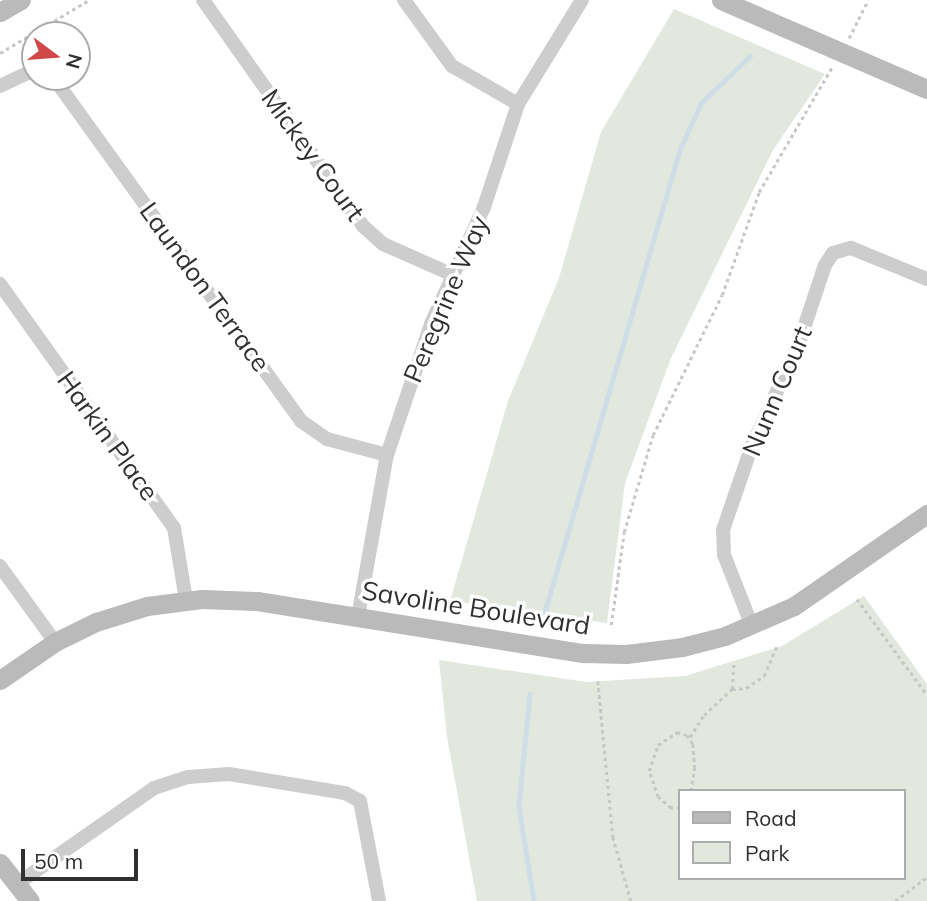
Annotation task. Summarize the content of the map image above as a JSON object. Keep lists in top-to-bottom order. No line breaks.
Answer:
{"streets":{"street":["Mickey Court","Laundon Terrace","Peregrine Way","Nunn Court","Harkin Place","Savoline Boulevard"]},"crossings":[["Mickey Court","Peregrine Way"],["Laundon Terrace","Peregrine Way"],["Peregrine Way","Savoline Boulevard"],["Nunn Court","Savoline Boulevard"],["Harkin Place","Savoline Boulevard"]],"legend":["Road","Park"],"scale_bar":"50 m","north":"right"}
